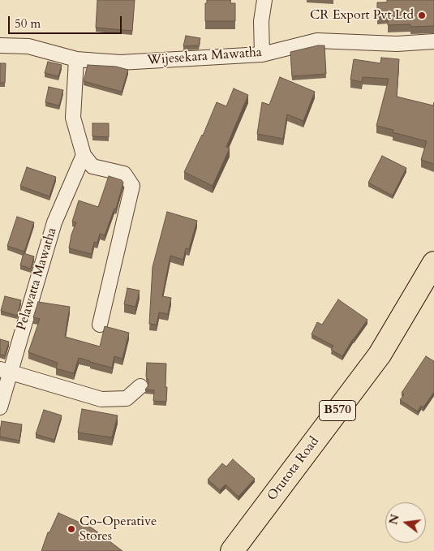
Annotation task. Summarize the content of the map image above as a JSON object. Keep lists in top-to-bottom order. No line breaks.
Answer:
{"streets":{"main road":["B570","Orutota Road"],"street":["Wijesekara Mawatha","Pelawatta Mawatha"]},"places":["CR Export Pvt Ltd","Co-Operative Stores"],"scale_bar":"50 m","north":"left"}
